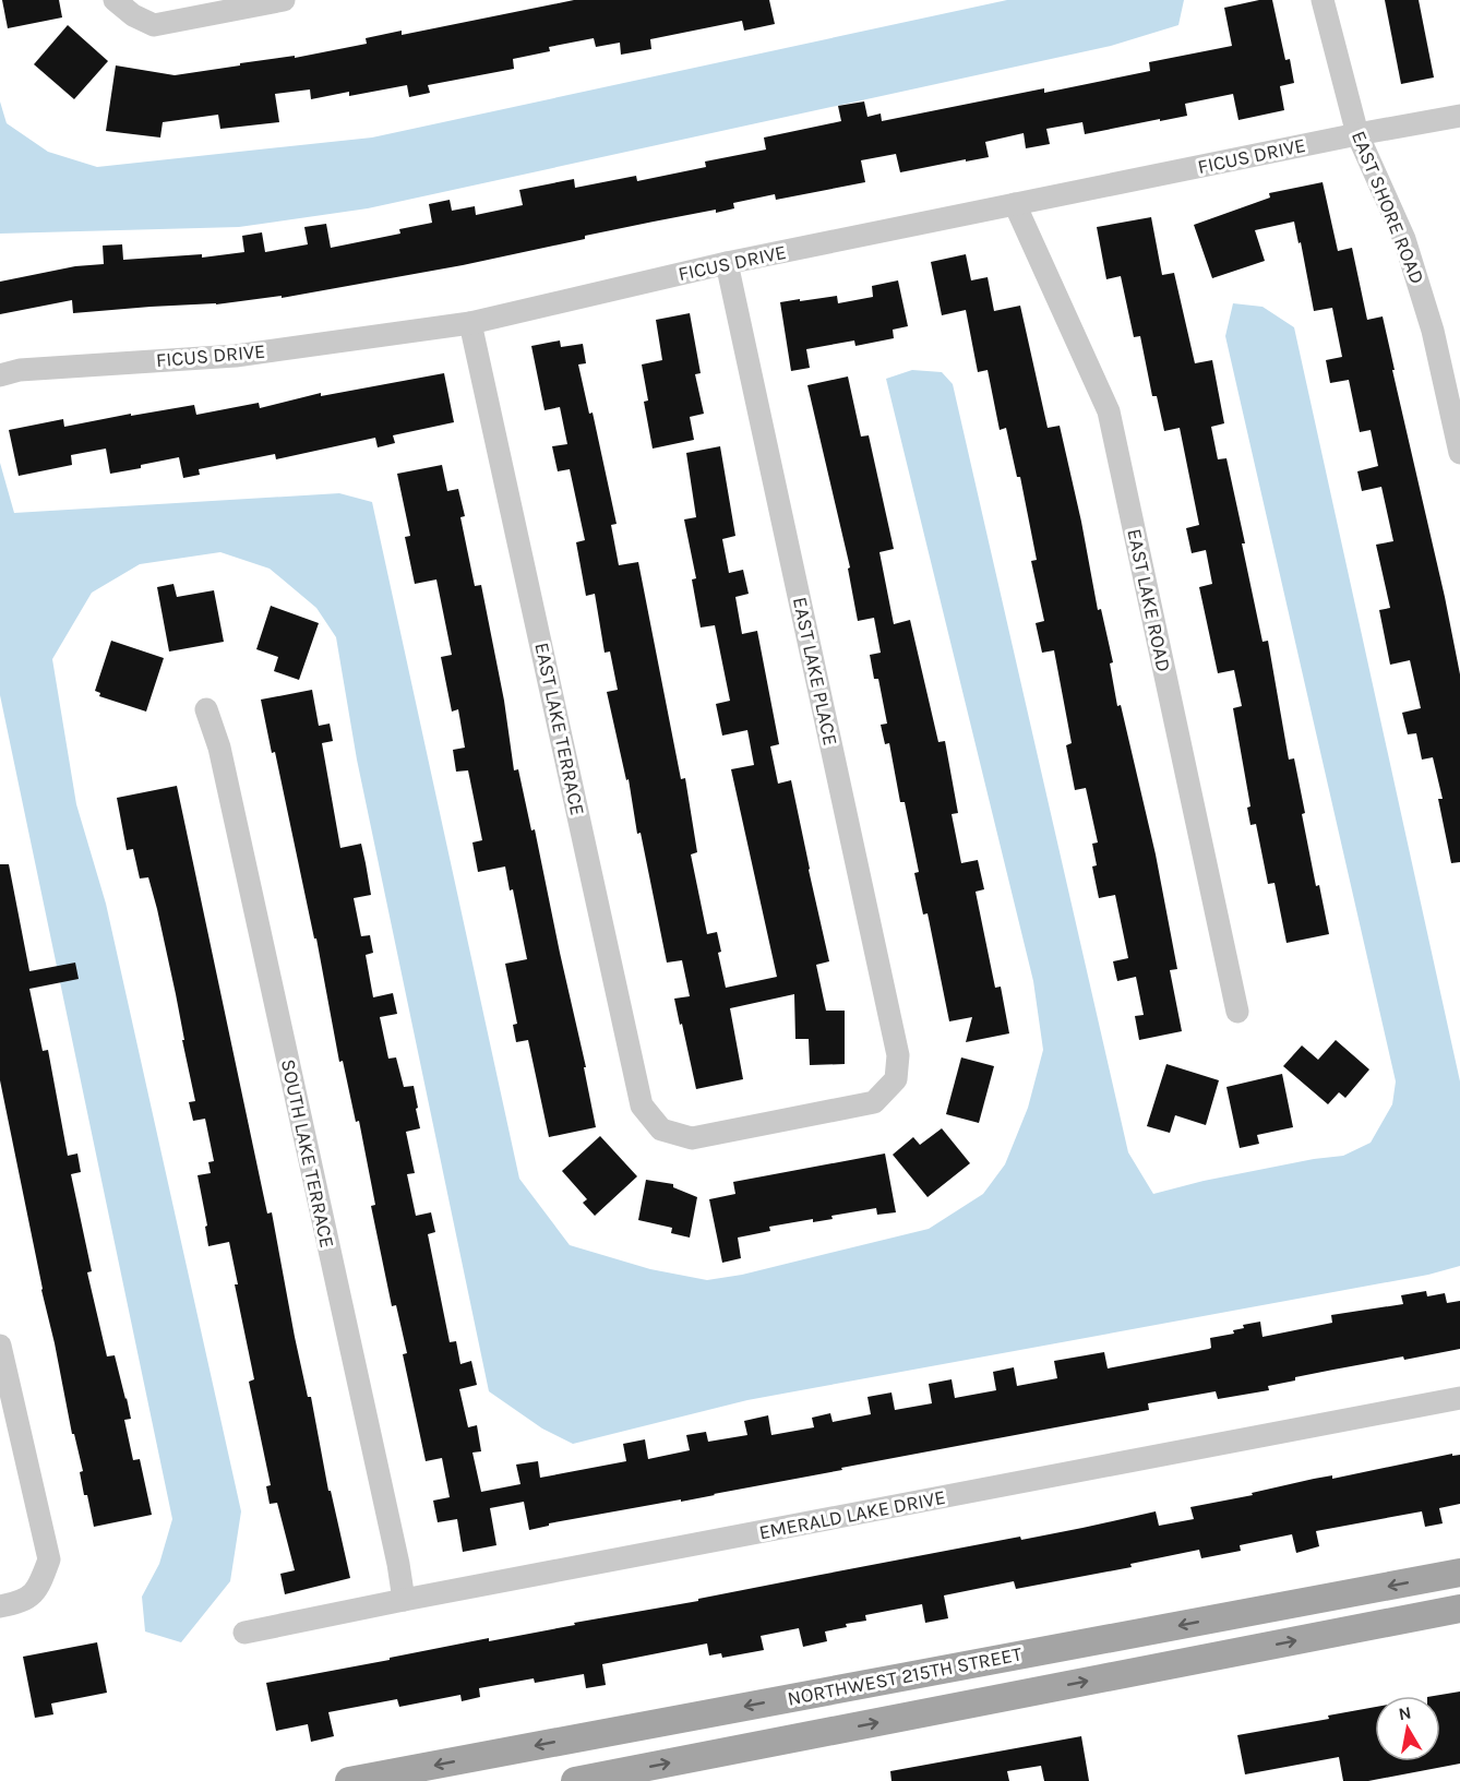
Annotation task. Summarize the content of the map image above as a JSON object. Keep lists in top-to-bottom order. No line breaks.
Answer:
{"streets":{"main road":["NORTHWEST 215TH STREET"],"street":["FICUS DRIVE","EAST SHORE ROAD","EAST LAKE ROAD","EAST LAKE PLACE","EAST LAKE TERRACE","SOUTH LAKE TERRACE","EMERALD LAKE DRIVE"]},"crossings":[["FICUS DRIVE","EAST SHORE ROAD"],["FICUS DRIVE","EAST LAKE ROAD"],["FICUS DRIVE","EAST LAKE PLACE"],["FICUS DRIVE","EAST LAKE TERRACE"],["EAST LAKE PLACE","EAST LAKE TERRACE"],["SOUTH LAKE TERRACE","EMERALD LAKE DRIVE"]],"north":"top"}
